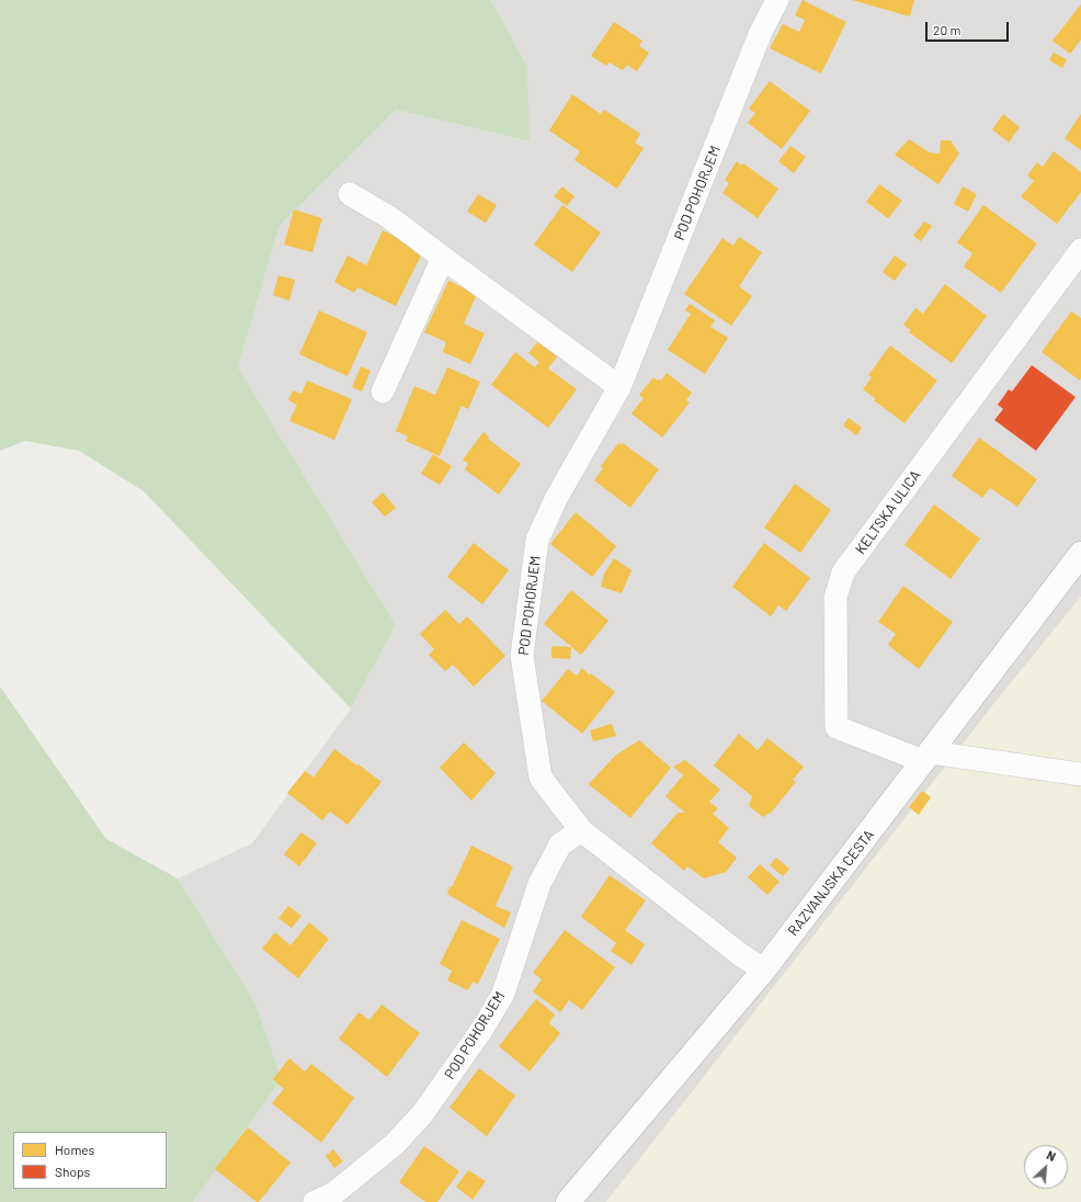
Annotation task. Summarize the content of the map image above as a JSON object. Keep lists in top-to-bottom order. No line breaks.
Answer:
{"streets":{"street":["POD POHORJEM","KELTSKA ULICA","RAZVANJSKA CESTA"]},"crossings":[["POD POHORJEM","RAZVANJSKA CESTA"],["KELTSKA ULICA","RAZVANJSKA CESTA"]],"legend":["Homes","Shops"],"scale_bar":"20 m","north":"top right"}
